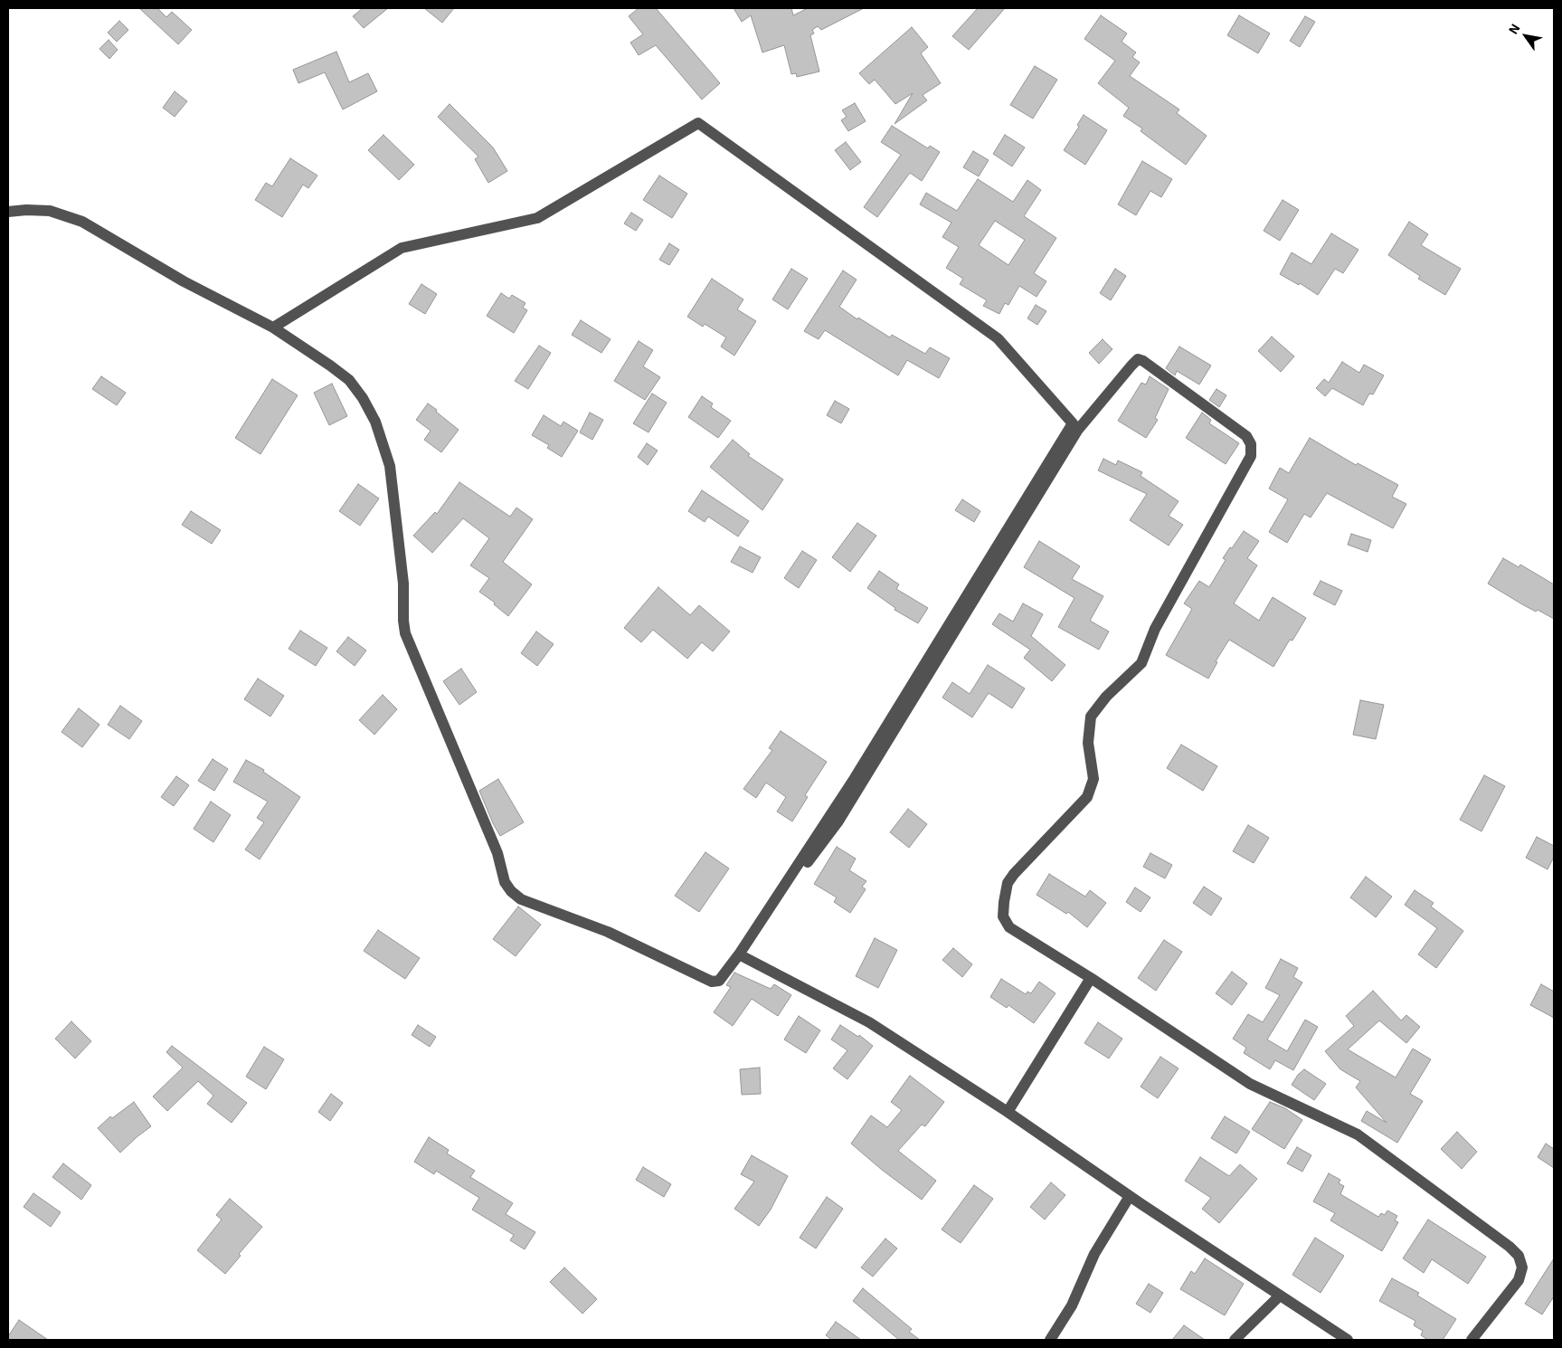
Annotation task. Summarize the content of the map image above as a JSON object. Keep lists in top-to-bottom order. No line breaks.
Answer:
{"north":"top left"}
